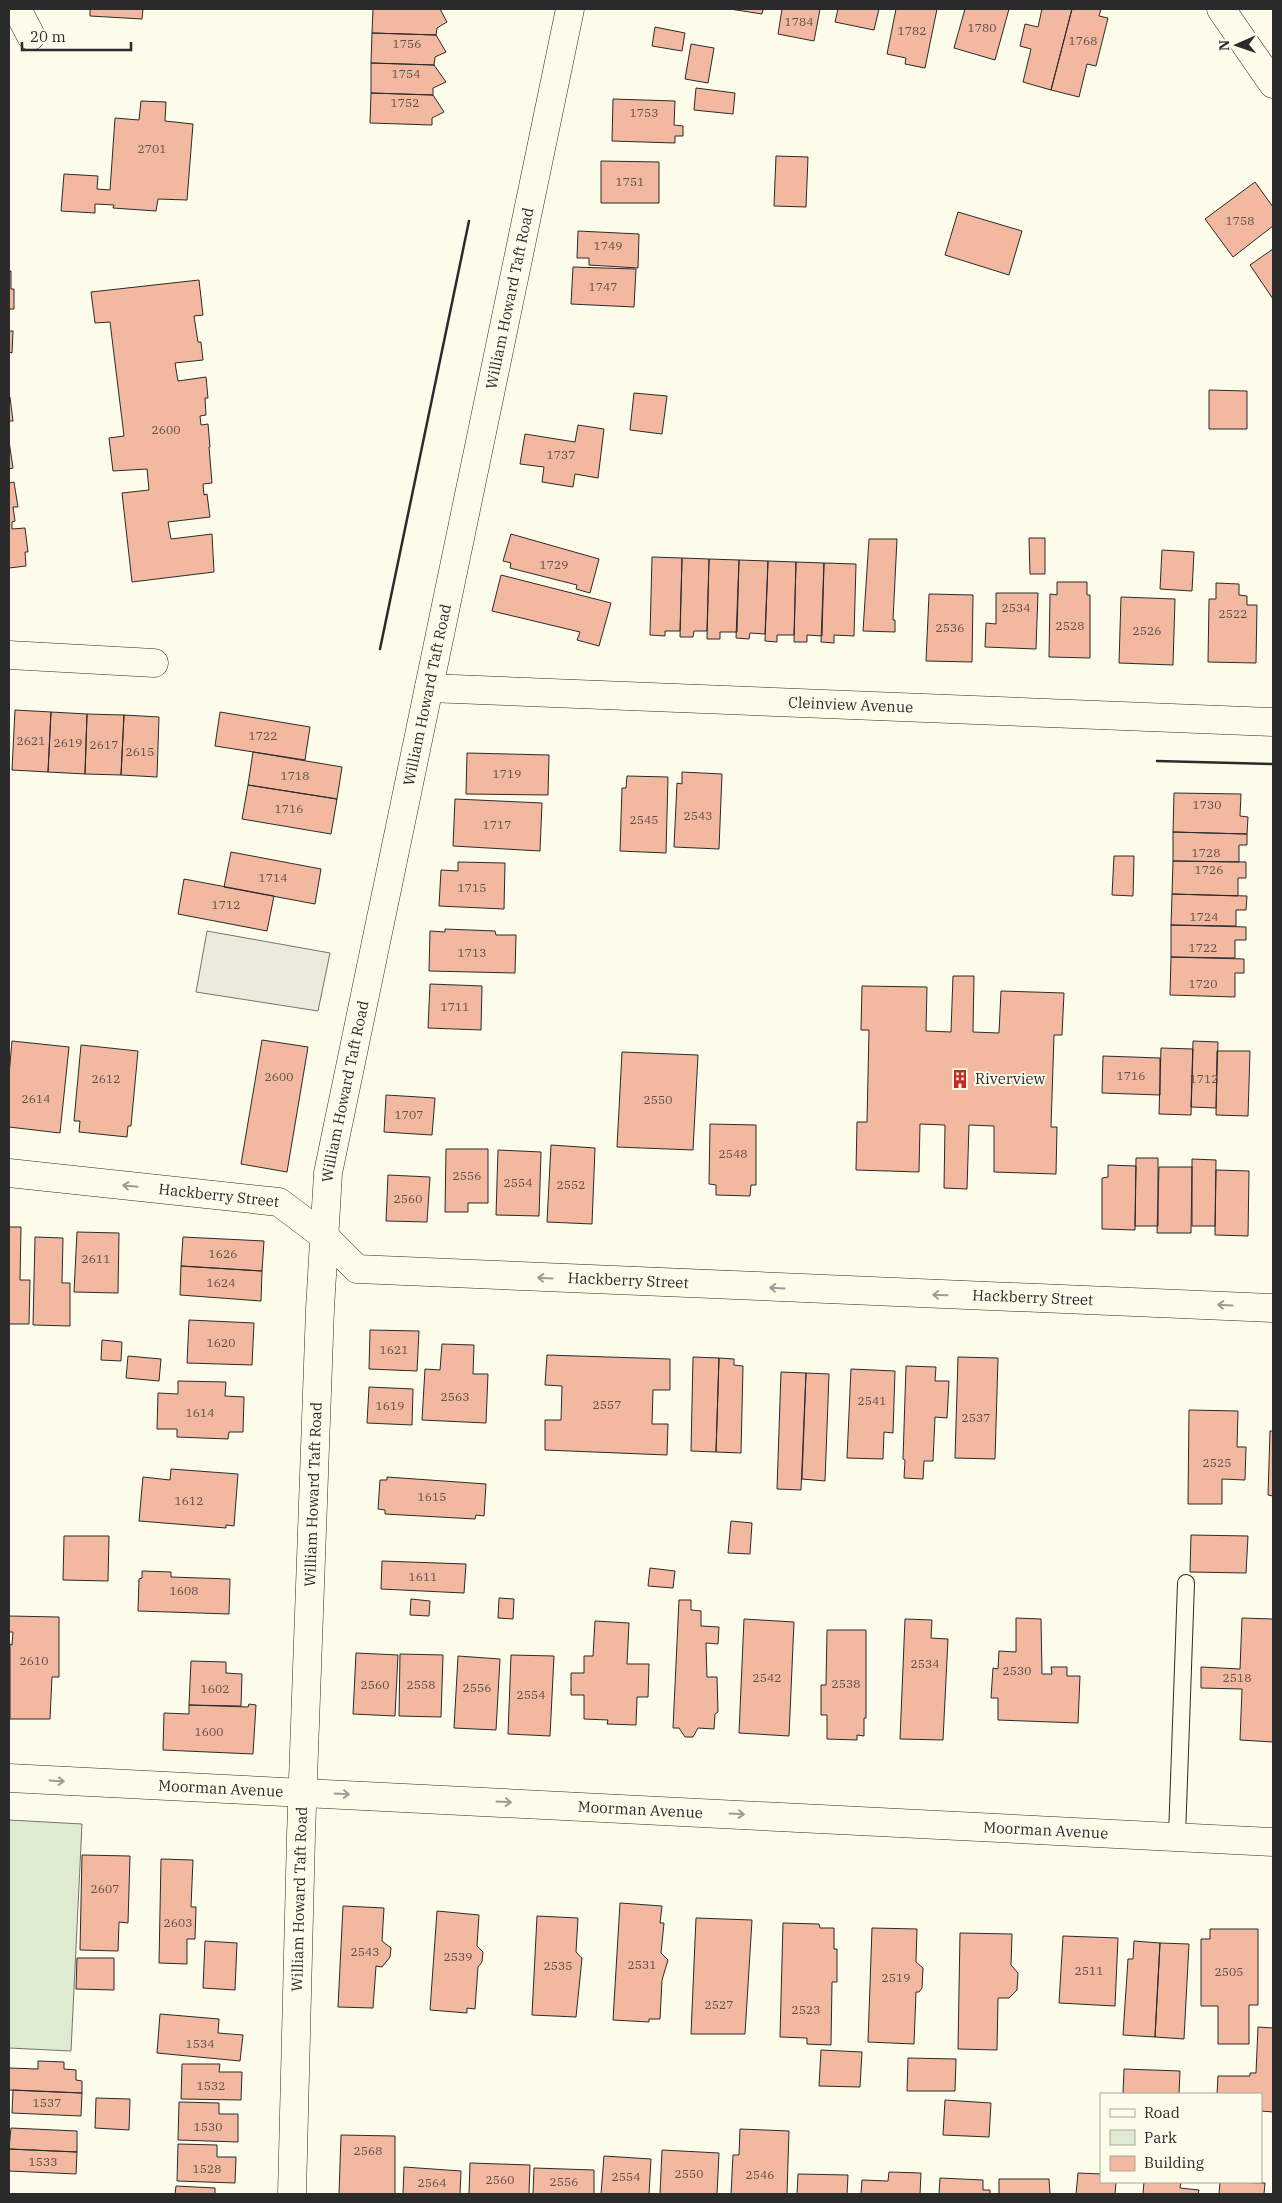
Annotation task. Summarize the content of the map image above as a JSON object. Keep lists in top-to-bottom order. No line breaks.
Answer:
{"streets":{"street":["William Howard Taft Road","Cleinview Avenue","Hackberry Street","Moorman Avenue"]},"crossings":[["William Howard Taft Road","Cleinview Avenue"],["William Howard Taft Road","Hackberry Street"],["William Howard Taft Road","Moorman Avenue"]],"one_way":["Hackberry Street","Moorman Avenue"],"places":{"building":["Riverview"]},"house_numbers":["1784","1780","1782","1768","1756","1754","1752","1753","2701","1751","1758","1749","1747","2600","1737","1729","2534","2522","2528","2536","2526","1722","2621","2619","2617","2615","1719","1718","1730","1716","2543","2545","1717","1728","1726","1714","1715","1712","1724","1722","1713","1720","1711","1716","2600","2612","1712","2614","2550","1707","2548","2556","2554","2552","2560","1626","2611","1624","1620","1621","2563","2541","2557","1619","1614","2537","2525","1615","1612","1611","1608","2610","2534","2530","2542","2518","2538","2560","2558","2556","1602","2554","1600","2607","2603","2543","2539","2531","2535","2511","2505","2519","2527","2523","1534","1532","1537","1530","2568","1533","1528","2550","2546","2554","2560","2556","2564"],"legend":["Road","Park","Building"],"scale_bar":"20 m","north":"left"}
